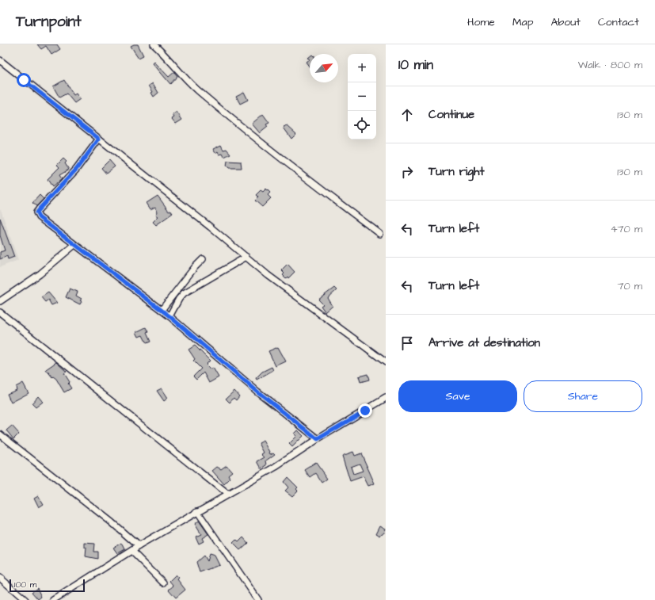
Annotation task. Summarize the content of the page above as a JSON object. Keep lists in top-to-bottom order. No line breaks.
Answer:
{"scale_bar":"100 m","north":"top right","page":{"header":"Turnpoint","nav":["Home","Map","About","Contact"],"heading":["10 min","Walk · 800 m"],"map_buttons":["+","−"],"list":[["Continue","130 m"],["Turn right","130 m"],["Turn left","470 m"],["Turn left","70 m"],"Arrive at destination"],"buttons":["Save","Share"],"scale":"100 m"}}
